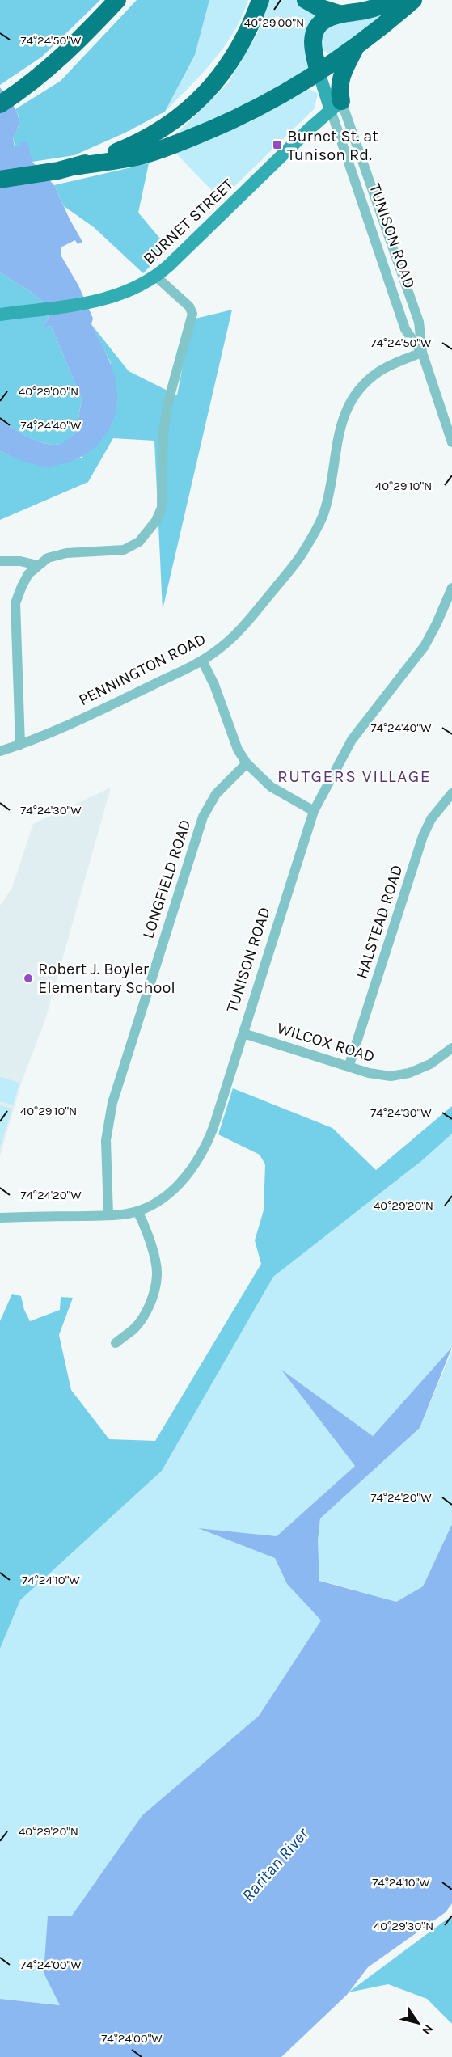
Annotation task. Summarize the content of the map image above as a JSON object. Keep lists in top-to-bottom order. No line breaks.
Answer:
{"streets":{"street":["BURNET STREET","TUNISON ROAD","PENNINGTON ROAD","LONGFIELD ROAD","HALSTEAD ROAD","WILCOX ROAD"]},"crossings":[["BURNET STREET","TUNISON ROAD"],["TUNISON ROAD","PENNINGTON ROAD"],["TUNISON ROAD","LONGFIELD ROAD"],["TUNISON ROAD","WILCOX ROAD"],["HALSTEAD ROAD","WILCOX ROAD"]],"districts":["RUTGERS VILLAGE"],"water":["Raritan River"],"places":{"transit":["Burnet St. at Tunison Rd."],"other":["Robert J. Boyler Elementary School"]},"north":"bottom right","coordinates":["40°29'00\"N","74°24'50\"W","74°24'40\"W","40°29'10\"N","74°24'30\"W","74°24'20\"W","40°29'20\"N","74°24'10\"W","40°29'30\"N","74°24'00\"W"]}
